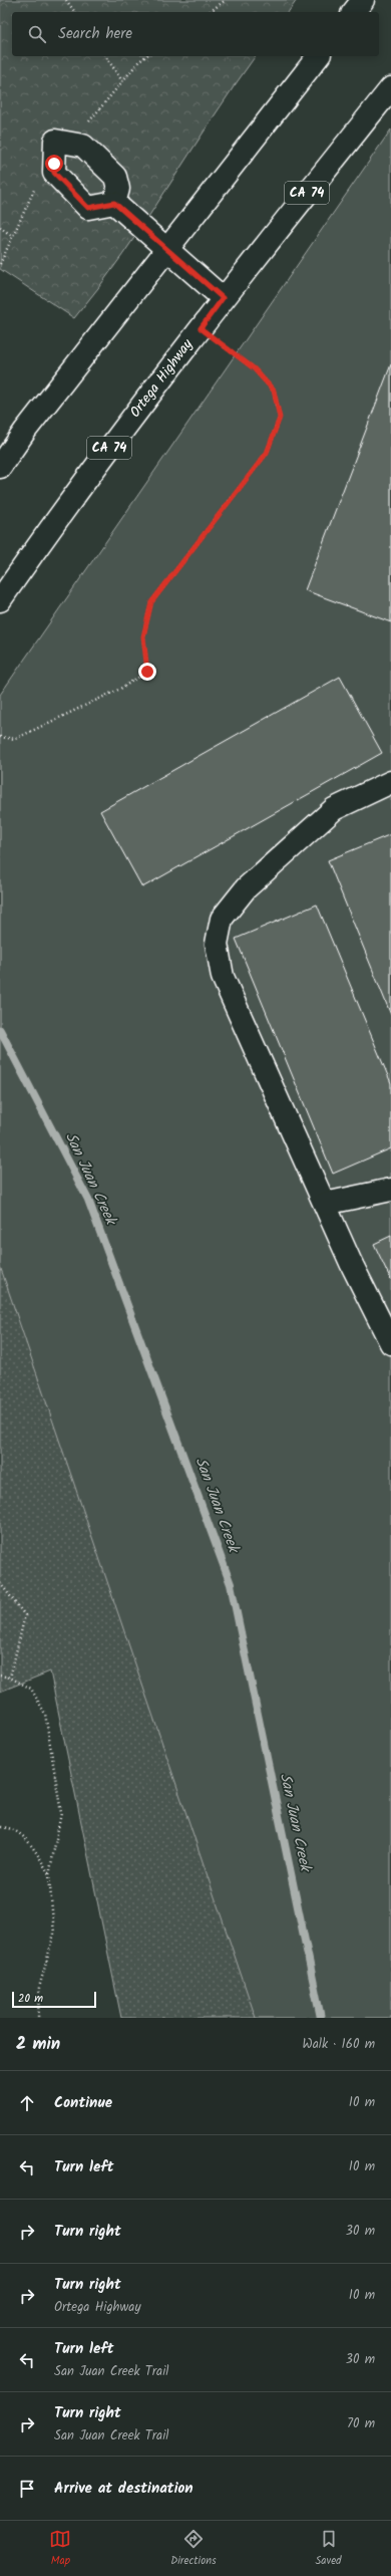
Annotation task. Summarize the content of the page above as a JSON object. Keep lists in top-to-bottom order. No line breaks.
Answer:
{"streets":{"main road":["CA 74","Ortega Highway"]},"water":["San Juan Creek"],"scale_bar":"20 m","page":{"search":"Search here","scale":"20 m","heading":["2 min","Walk · 160 m"],"list":[["Continue","10 m"],["Turn left","10 m"],["Turn right","30 m"],["Turn right","Ortega Highway","10 m"],["Turn left","San Juan Creek Trail","30 m"],["Turn right","San Juan Creek Trail","70 m"],"Arrive at destination"],"nav":["Map","Directions","Saved"]}}
